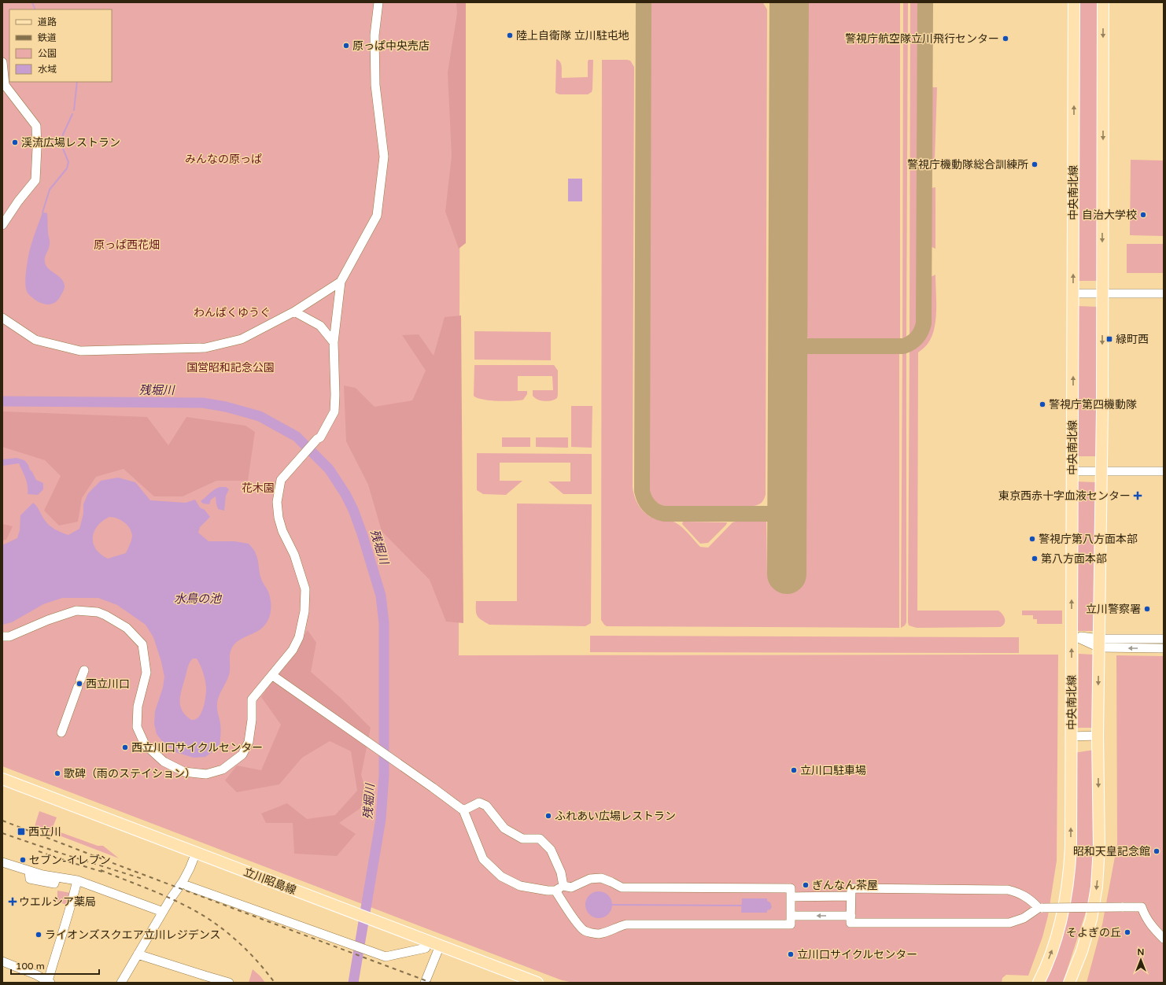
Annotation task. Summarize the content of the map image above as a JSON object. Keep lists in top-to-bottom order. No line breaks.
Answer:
{"streets":{"main road":["中央南北線","立川昭島線"]},"water":["残堀川","水鳥の池"],"parks":["みんなの原っぱ","原っぱ西花畑","わんぱくゆうぐ","国営昭和記念公園","花木園"],"places":{"other":["陸上自衛隊 立川駐屯地","警視庁航空隊立川飛行センター","原っぱ中央売店","渓流広場レストラン","警視庁機動隊総合訓練所","自治大学校","警視庁第四機動隊","警視庁第八方面本部","第八方面本部","立川警察署","西立川口","西立川口サイクルセンター","立川口駐車場","歌碑（雨のステイション）","ふれあい広場レストラン","昭和天皇記念館","セブン-イレブン","ぎんなん茶屋","そよぎの丘","ライオンズスクエア立川レジデンス","立川口サイクルセンター"],"transit":["緑町西","西立川"],"health":["東京西赤十字血液センター","ウエルシア薬局"]},"legend":["道路","鉄道","公園","水域"],"scale_bar":"100 m","north":"top"}
